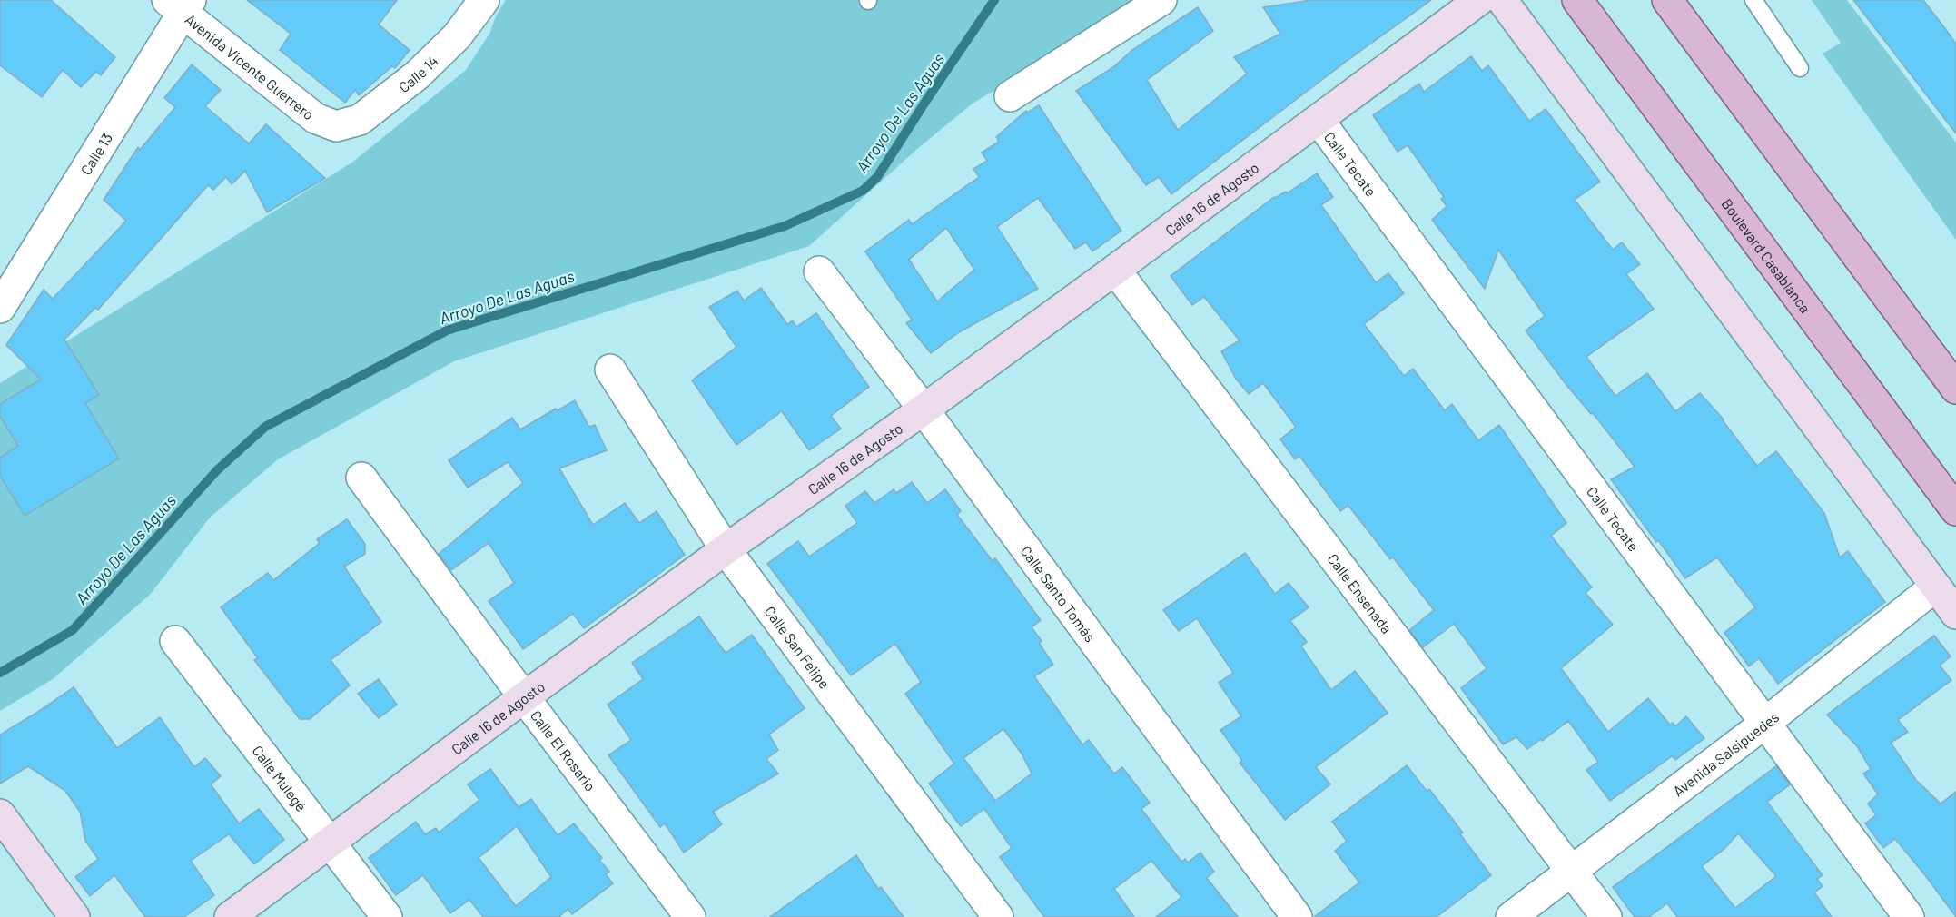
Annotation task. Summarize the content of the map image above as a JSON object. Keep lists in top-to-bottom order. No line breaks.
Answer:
{"streets":{"main road":["Boulevard Casablanca"],"street":["Avenida Vicente Guerrero","Calle 14","Calle 13","Calle Tecate","Calle 16 de Agosto","Calle Santo Tomás","Calle Ensenada","Calle San Felipe","Calle El Rosario","Avenida Salsipuedes","Calle Mulegé"]},"crossings":[["Avenida Vicente Guerrero","Calle 14"],["Avenida Vicente Guerrero","Calle 13"],["Calle Tecate","Calle 16 de Agosto"],["Calle Tecate","Avenida Salsipuedes"],["Calle 16 de Agosto","Calle Santo Tomás"],["Calle 16 de Agosto","Calle Ensenada"],["Calle 16 de Agosto","Calle San Felipe"],["Calle 16 de Agosto","Calle El Rosario"],["Calle 16 de Agosto","Calle Mulegé"],["Calle Ensenada","Avenida Salsipuedes"]],"water":["Arroyo De Las Aguas"]}
